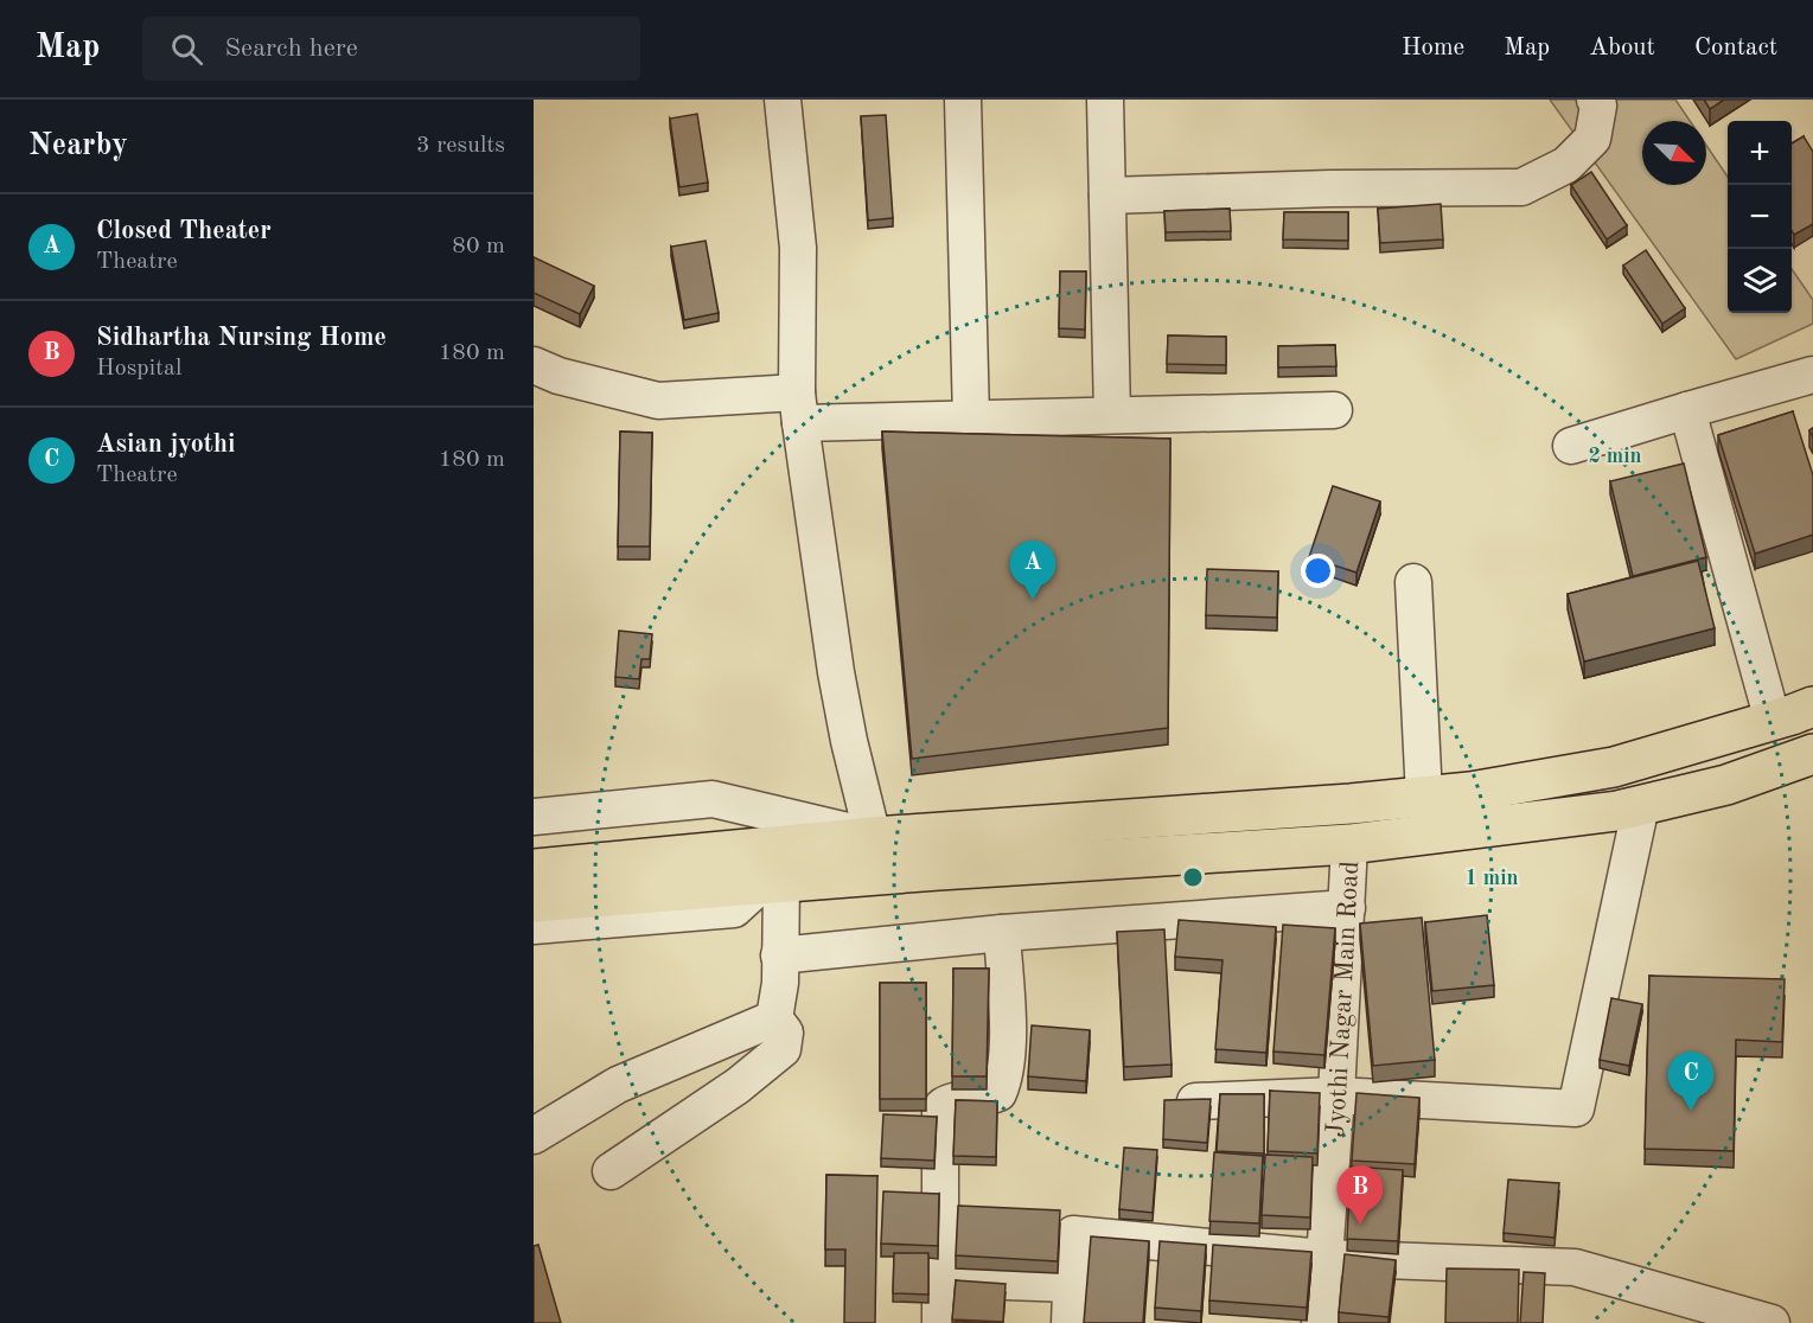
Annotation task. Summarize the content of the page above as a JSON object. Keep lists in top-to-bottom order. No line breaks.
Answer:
{"streets":{"street":["Jyothi Nagar Main Road"]},"north":"bottom right","page":{"header":"Map","search":"Search here","nav":["Home","Map","About","Contact"],"heading":["Nearby","3 results"],"map_buttons":["+","−"],"list":[{"mark":"A","name":"Closed Theater","note":"Theatre","value":"80 m"},{"mark":"B","name":"Sidhartha Nursing Home","note":"Hospital","value":"180 m"},{"mark":"C","name":"Asian jyothi","note":"Theatre","value":"180 m"}],"pins":["A","C","B"]},"rings":["2 min","1 min"]}
